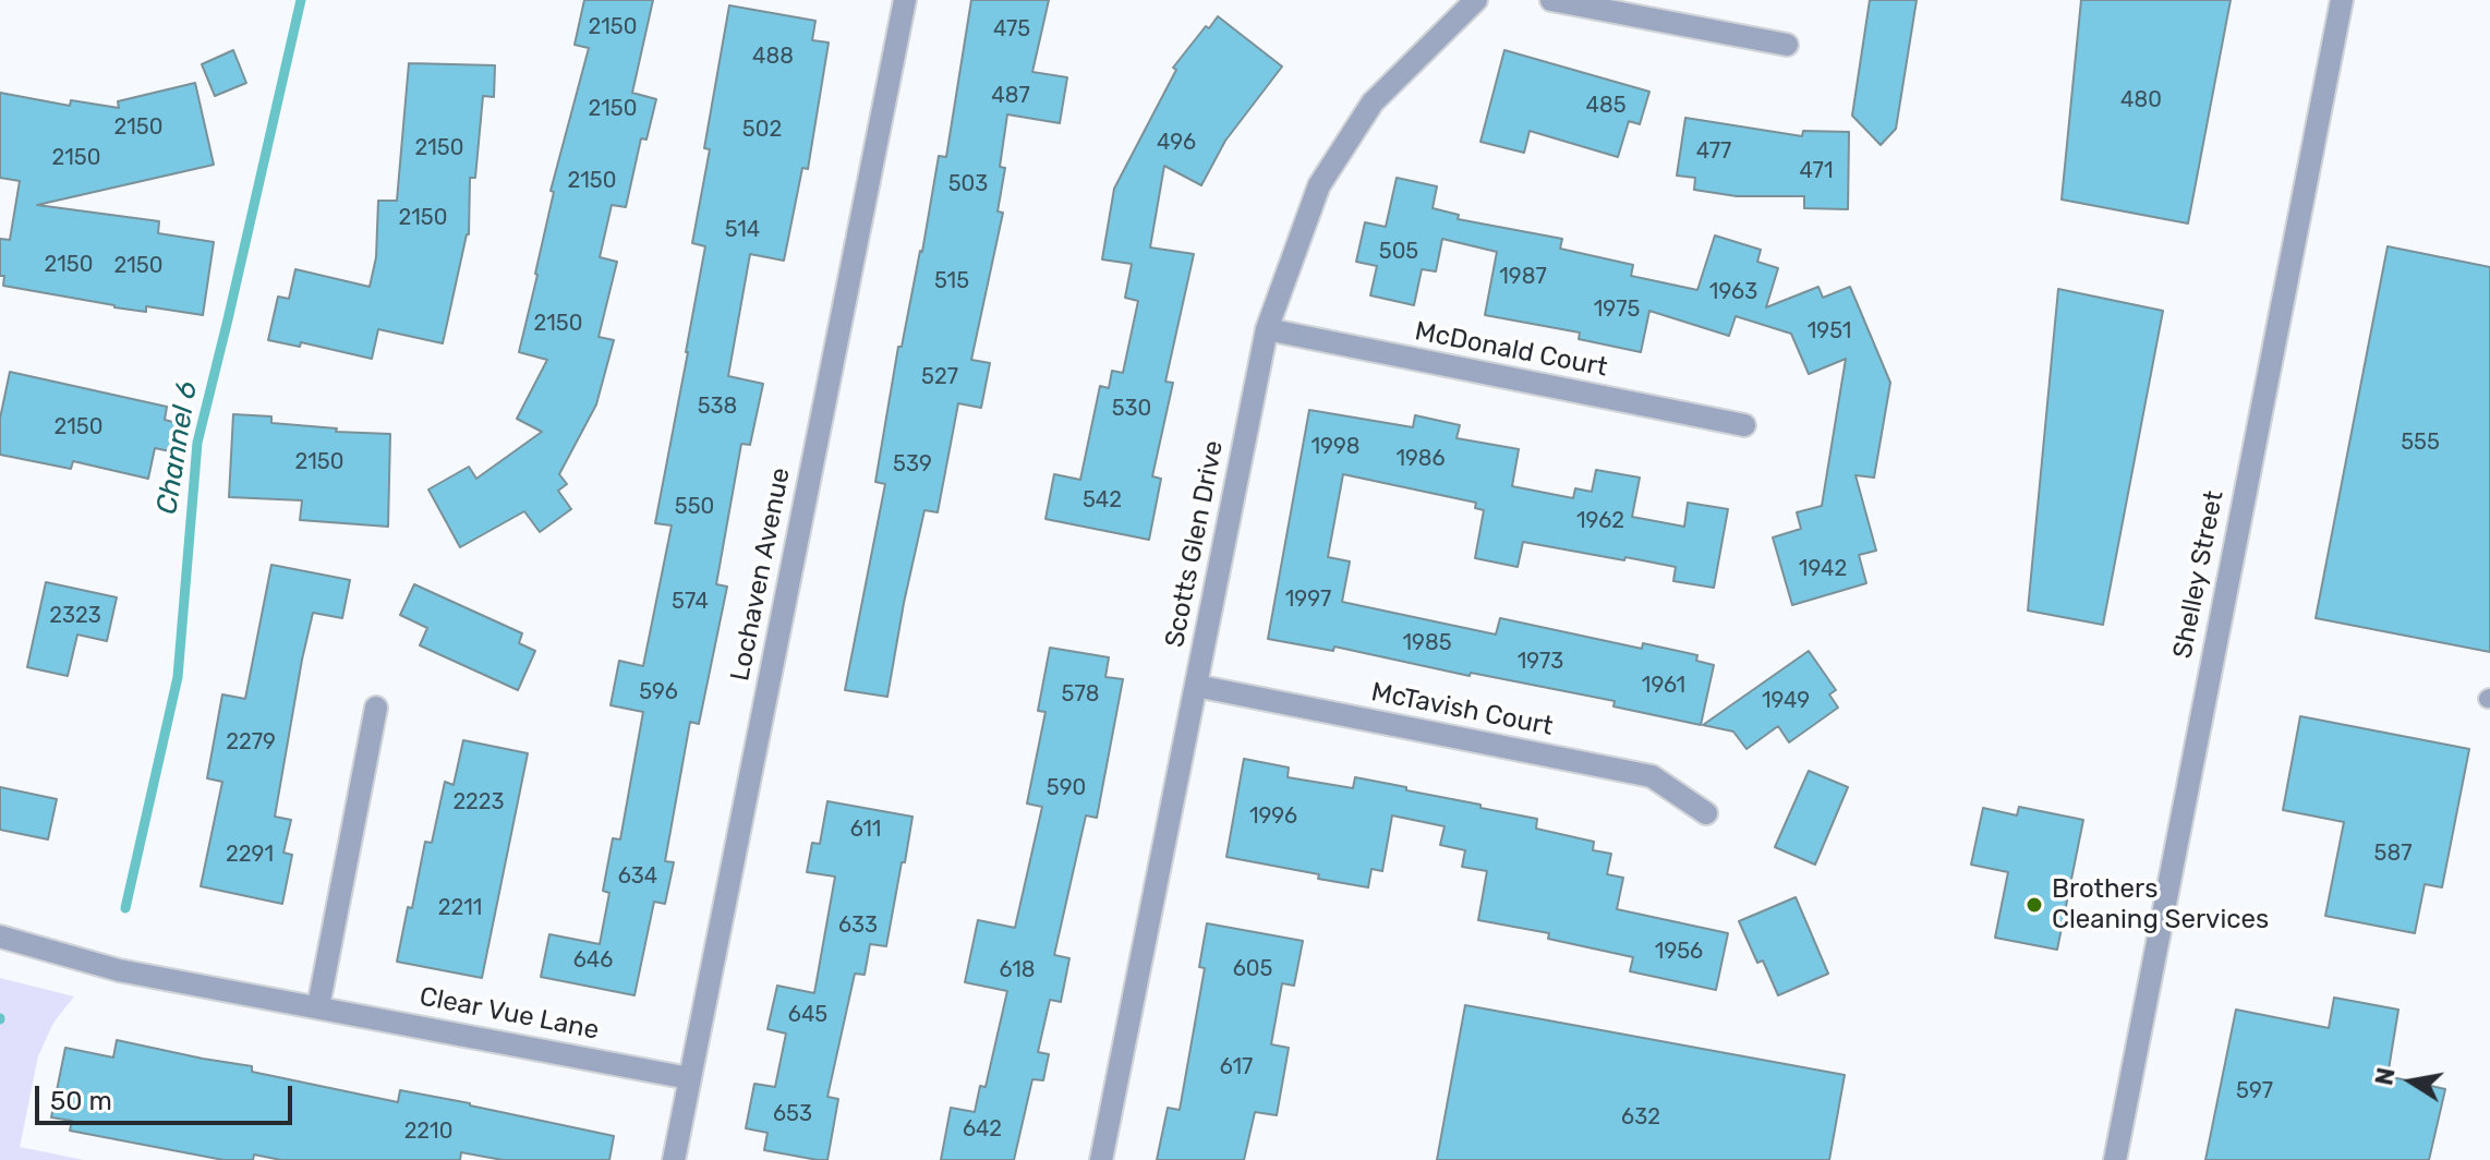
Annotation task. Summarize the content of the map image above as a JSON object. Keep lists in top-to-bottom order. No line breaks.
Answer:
{"streets":{"street":["McDonald Court","Scotts Glen Drive","Lochaven Avenue","Shelley Street","McTavish Court","Clear Vue Lane"]},"crossings":[["McDonald Court","Scotts Glen Drive"],["Scotts Glen Drive","McTavish Court"],["Lochaven Avenue","Clear Vue Lane"]],"water":["Channel 6"],"places":["Brothers Cleaning Services"],"house_numbers":["2150","475","488","487","480","485","2150","2150","502","496","2150","477","2150","471","2150","503","2150","514","505","2150","2150","1987","515","1963","1975","2150","1951","527","538","530","2150","555","1998","1986","2150","539","542","550","1962","1942","1997","574","2323","1985","1973","1961","596","578","1949","2279","590","2223","1996","611","587","2291","634","2211","633","1956","646","605","618","645","617","597","653","632","642","2210"],"scale_bar":"50 m","north":"left"}
